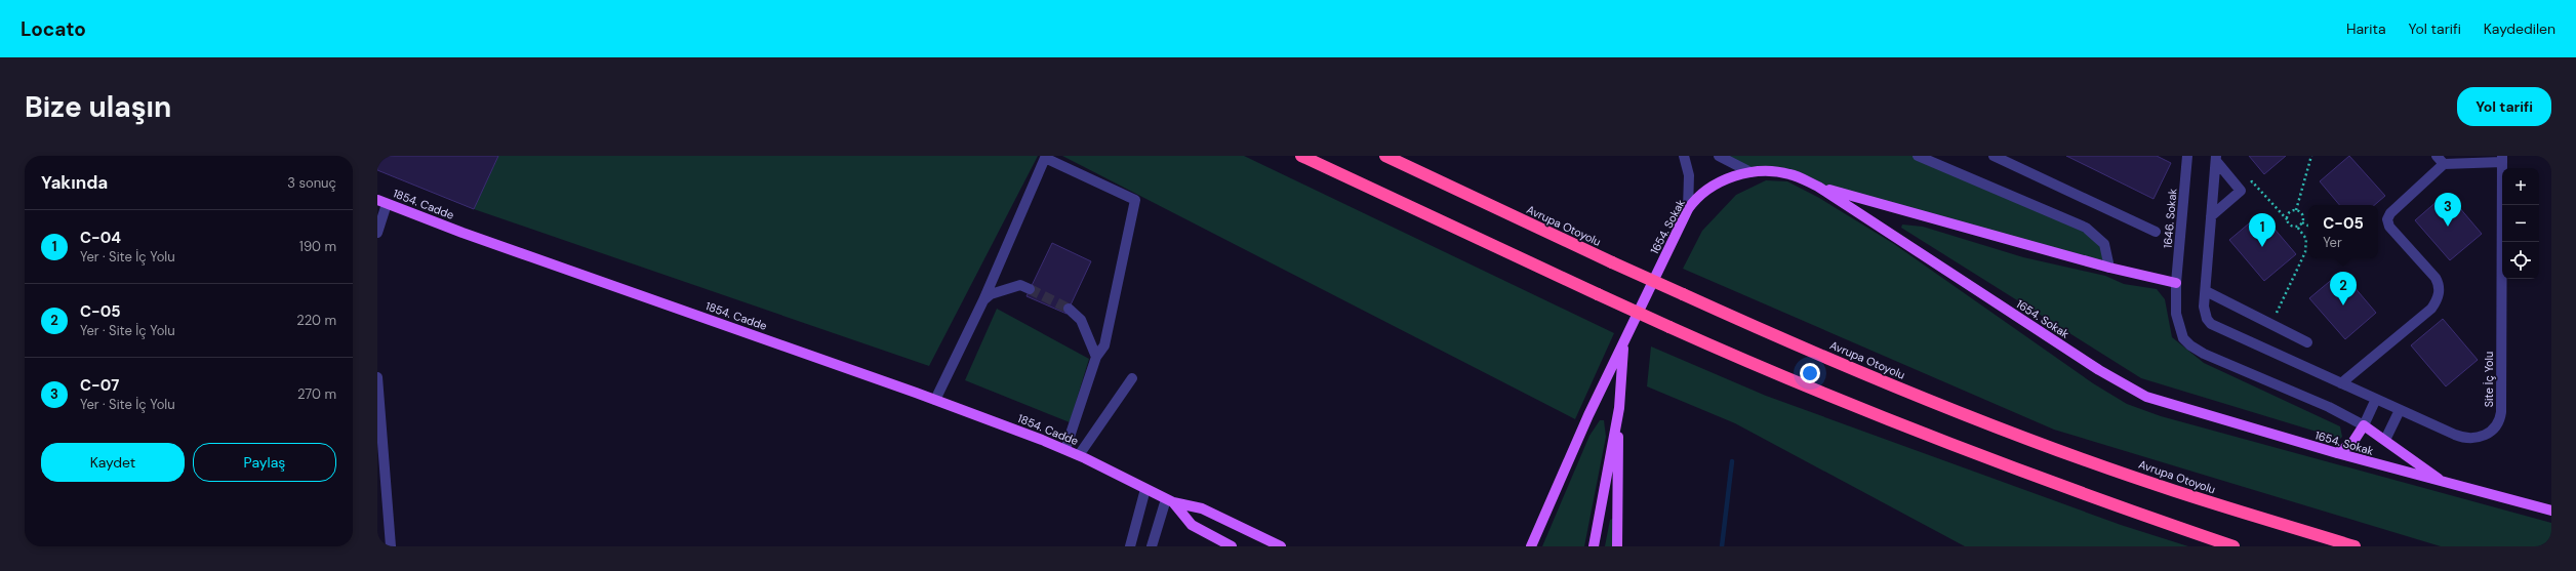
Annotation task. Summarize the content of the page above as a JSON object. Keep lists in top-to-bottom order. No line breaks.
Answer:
{"streets":{"highway":["Avrupa Otoyolu"],"main road":["1854. Cadde","1654. Sokak"],"street":["1646. Sokak","Site İç Yolu"]},"page":{"header":"Locato","nav":["Harita","Yol tarifi","Kaydedilen"],"buttons":["Yol tarifi",["Kaydet","Paylaş"]],"title":"Bize ulaşın","heading":["Yakında","3 sonuç"],"map_buttons":["+","−"],"pins":["3","1","2"],"popup":["C-05","Yer"],"list":[{"mark":"1","name":"C-04","note":"Yer · Site İç Yolu","value":"190 m"},{"mark":"2","name":"C-05","note":"Yer · Site İç Yolu","value":"220 m"},{"mark":"3","name":"C-07","note":"Yer · Site İç Yolu","value":"270 m"}]}}
